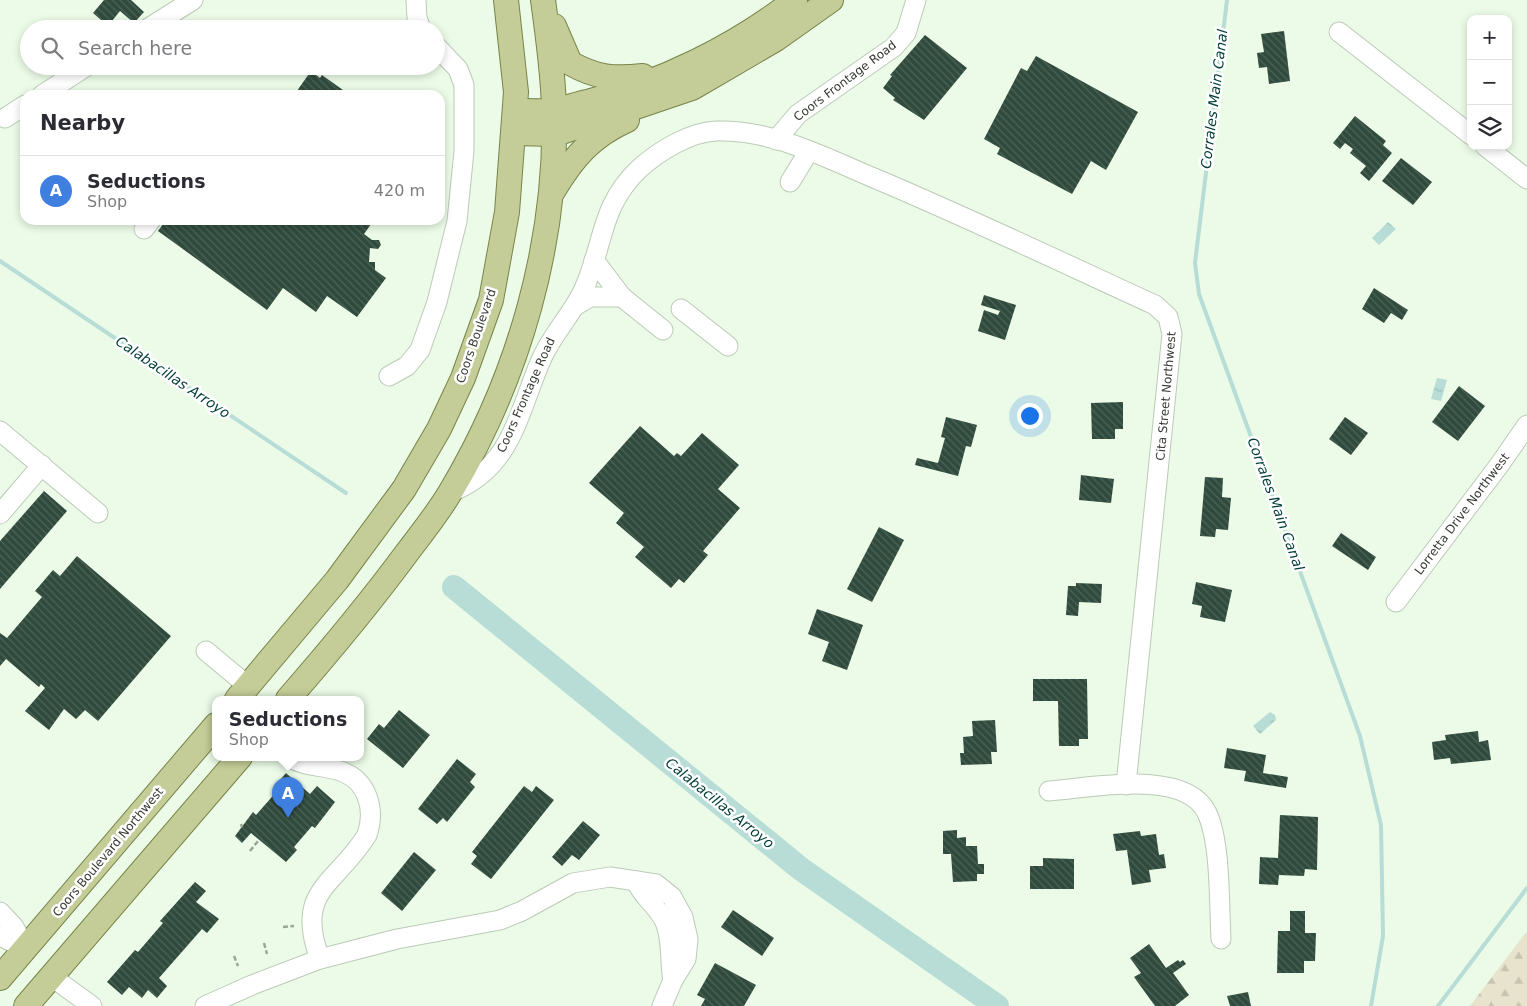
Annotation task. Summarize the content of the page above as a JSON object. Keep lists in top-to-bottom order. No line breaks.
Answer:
{"streets":{"main road":["Coors Boulevard","Coors Boulevard Northwest"],"street":["Coors Frontage Road","Cita Street Northwest","Lorretta Drive Northwest"]},"crossings":[["Coors Frontage Road","Cita Street Northwest"]],"water":["Corrales Main Canal","Calabacillas Arroyo"],"page":{"map_buttons":["+","−"],"search":"Search here","heading":"Nearby","list":[{"mark":"A","name":"Seductions","note":"Shop","value":"420 m"}],"popup":["Seductions","Shop"],"pins":"A"}}
